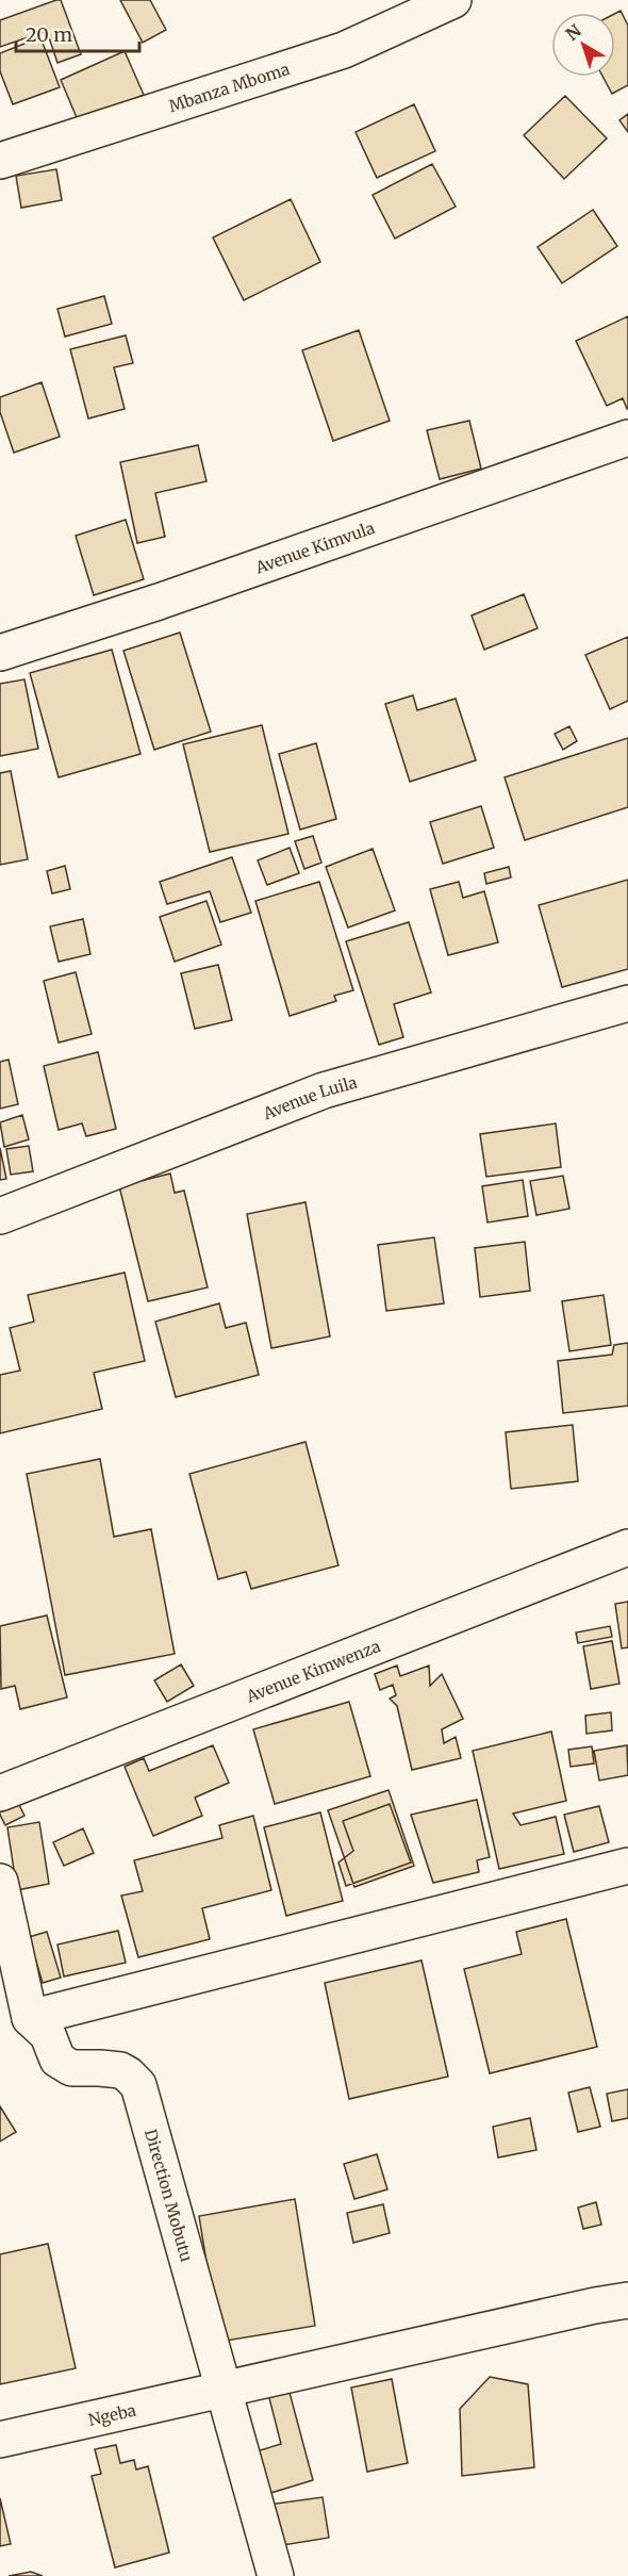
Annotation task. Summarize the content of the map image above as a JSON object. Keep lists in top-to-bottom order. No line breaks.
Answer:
{"streets":{"street":["Mbanza Mboma","Avenue Kimvula","Avenue Luila","Avenue Kimwenza","Direction Mobutu","Ngeba"]},"crossings":[["Direction Mobutu","Ngeba"]],"scale_bar":"20 m","north":"top left"}
